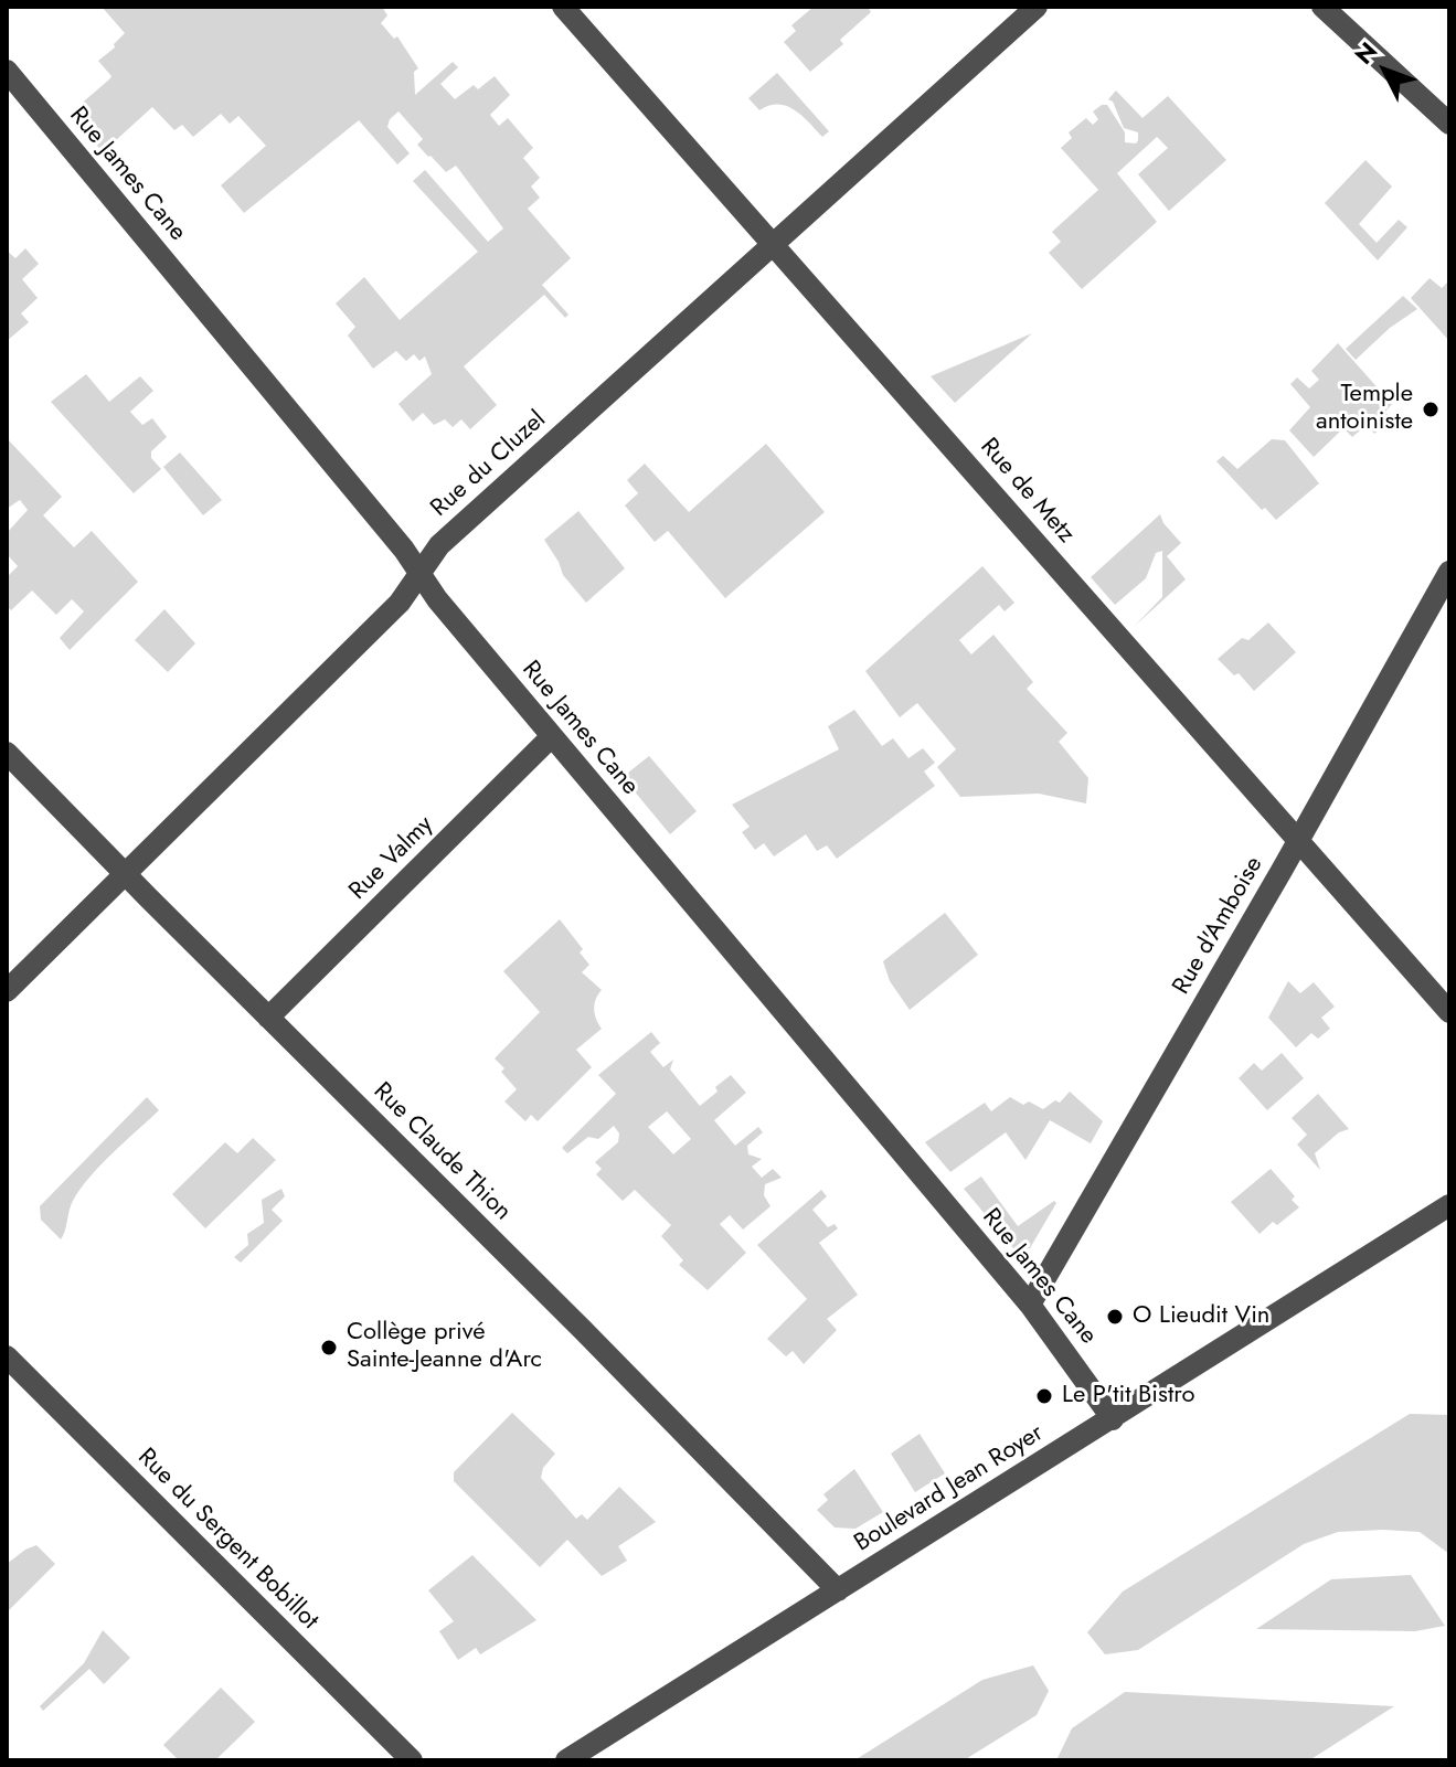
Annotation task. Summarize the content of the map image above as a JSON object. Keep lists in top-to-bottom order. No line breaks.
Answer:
{"streets":{"street":["Rue James Cane","Rue du Cluzel","Rue de Metz","Rue Valmy","Rue d'Amboise","Rue Claude Thion","Boulevard Jean Royer","Rue du Sergent Bobillot"]},"crossings":[["Rue James Cane","Rue du Cluzel"],["Rue James Cane","Rue Valmy"],["Rue James Cane","Rue d'Amboise"],["Rue James Cane","Boulevard Jean Royer"],["Rue du Cluzel","Rue de Metz"],["Rue du Cluzel","Rue Claude Thion"],["Rue de Metz","Rue d'Amboise"],["Rue Valmy","Rue Claude Thion"],["Rue Claude Thion","Boulevard Jean Royer"]],"places":["Temple antoiniste","O Lieudit Vin","Collège privé Sainte-Jeanne d'Arc","Le P'tit Bistro"],"north":"top left"}
